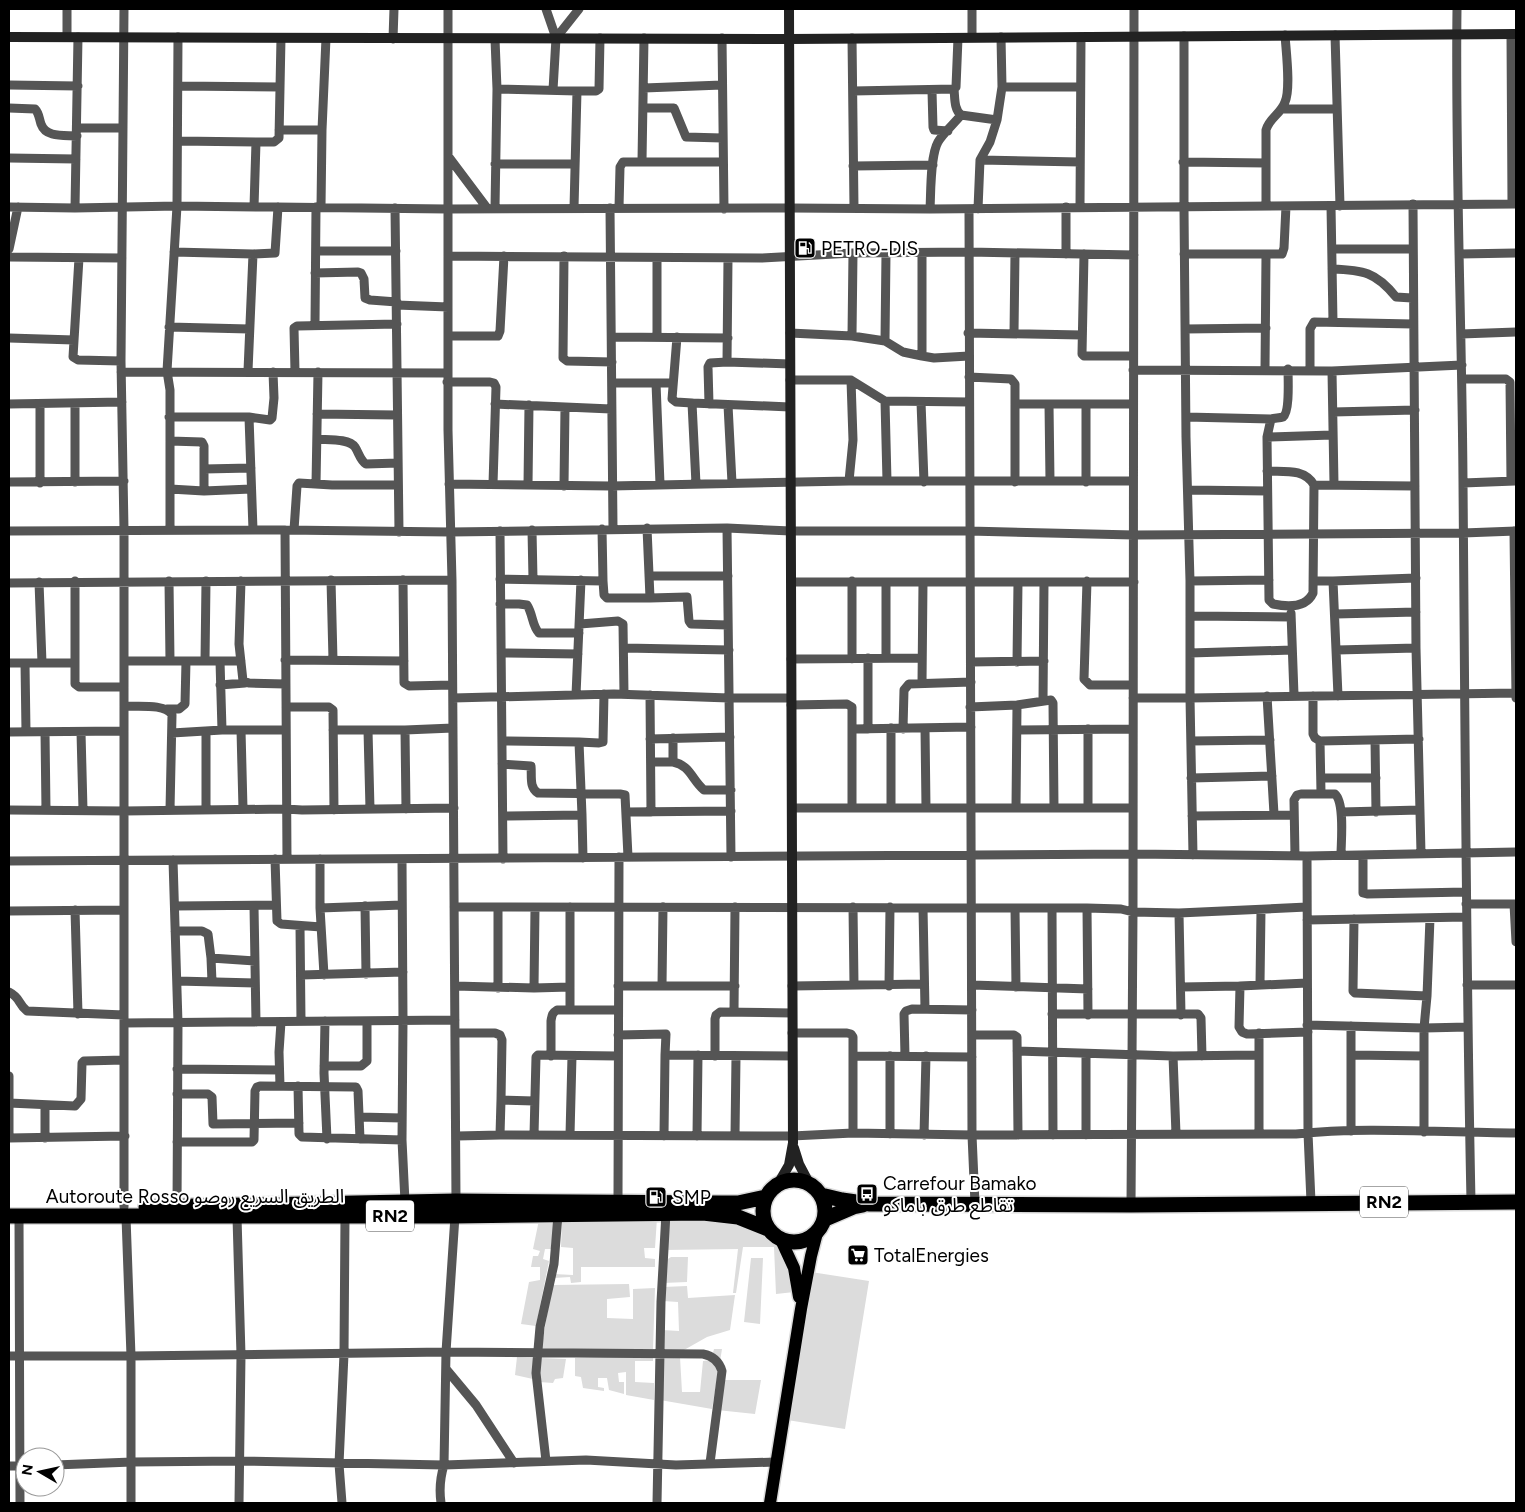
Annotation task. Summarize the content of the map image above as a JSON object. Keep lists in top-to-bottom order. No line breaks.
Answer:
{"streets":{"highway":["Autoroute Rosso الطريق السريع روصو","RN2"]},"crossings":[["Autoroute Rosso الطريق السريع روصو","RN2"]],"places":{"fuel station":["PETRO-DIS","SMP"],"bus stop":["Carrefour Bamako تقاطع طرق باماكو"],"supermarket":["TotalEnergies"]},"north":"left"}
